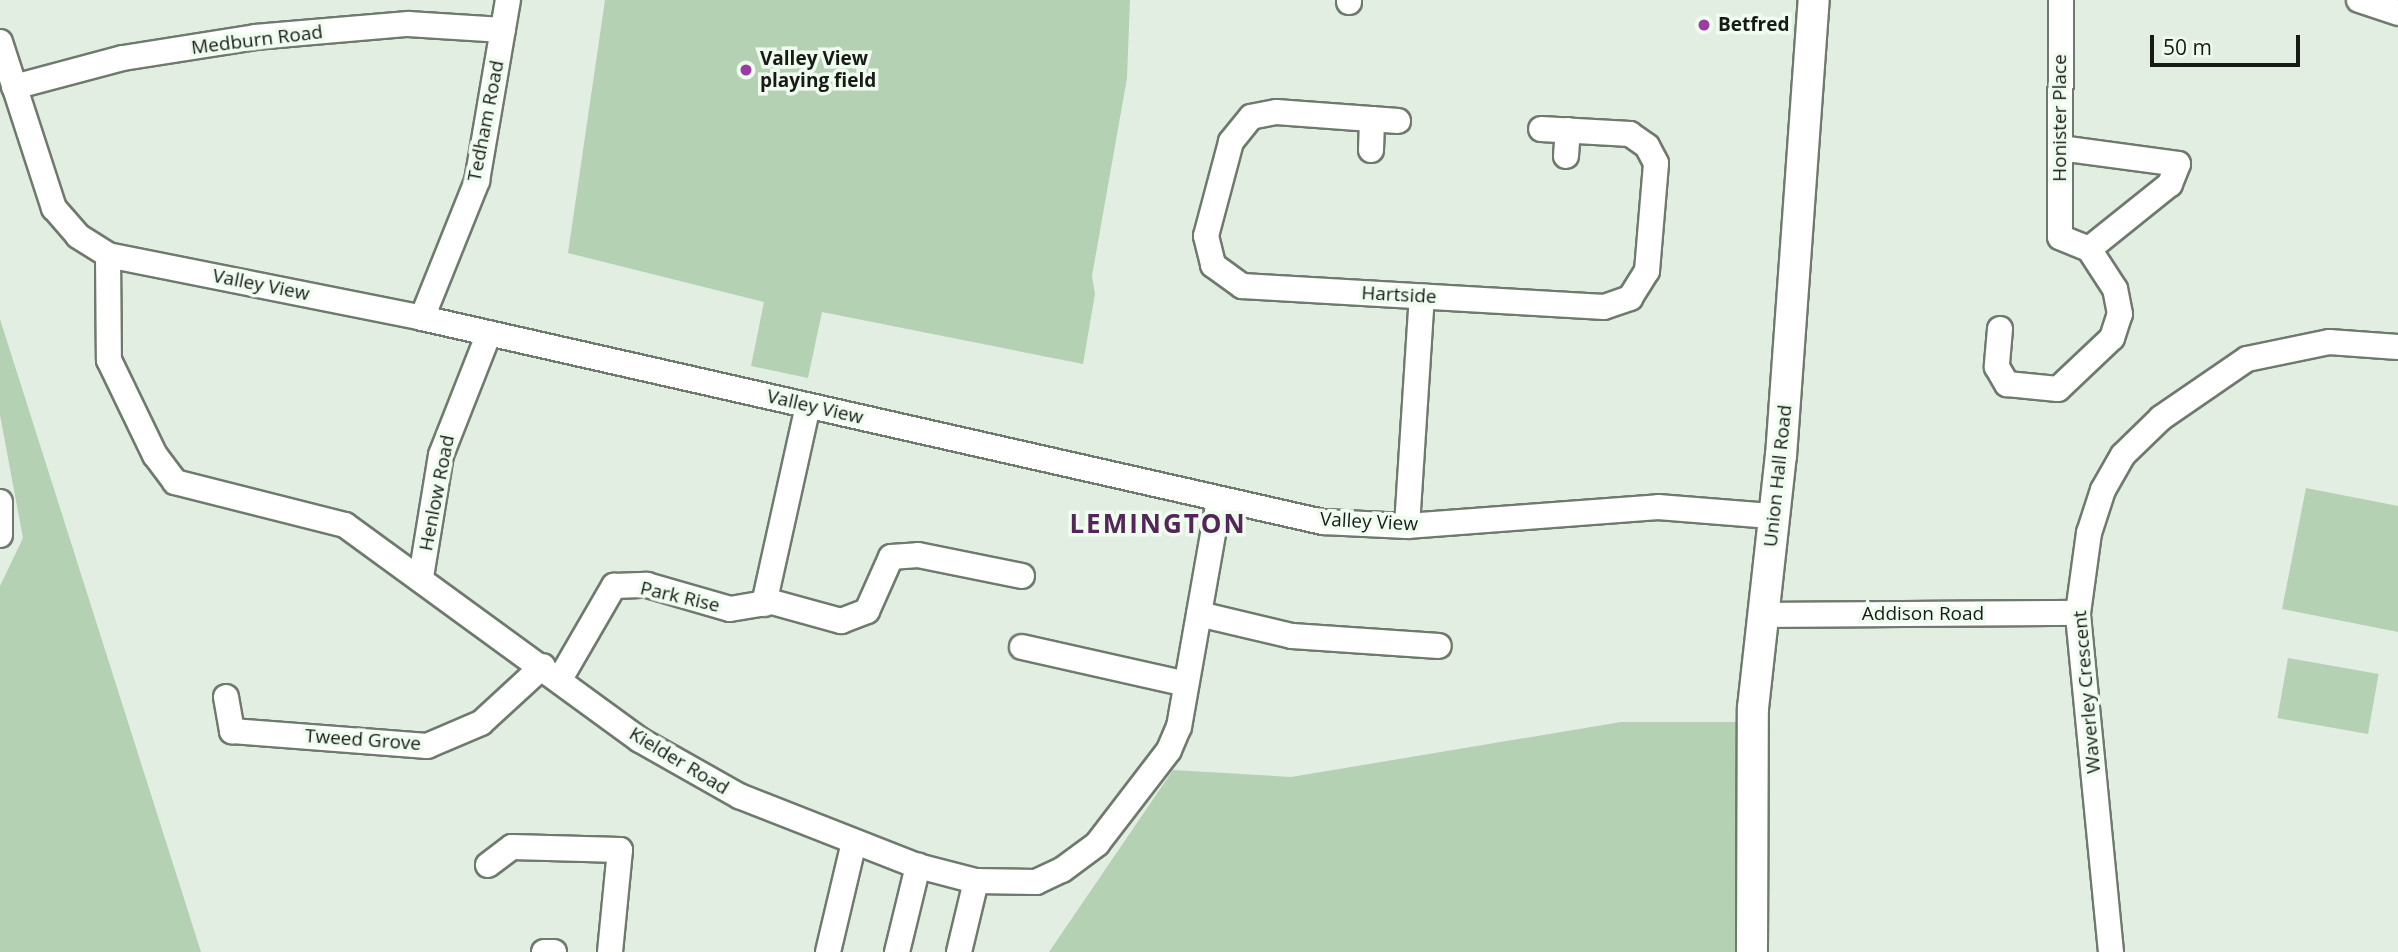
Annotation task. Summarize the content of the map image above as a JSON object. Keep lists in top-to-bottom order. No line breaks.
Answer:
{"streets":{"street":["Medburn Road","Honister Place","Tedham Road","Valley View","Hartside","Union Hall Road","Henlow Road","Park Rise","Addison Road","Waverley Crescent","Tweed Grove","Kielder Road"]},"crossings":[["Medburn Road","Tedham Road"],["Medburn Road","Valley View"],["Tedham Road","Valley View"],["Valley View","Union Hall Road"],["Valley View","Henlow Road"],["Valley View","Kielder Road"],["Union Hall Road","Addison Road"],["Henlow Road","Kielder Road"],["Park Rise","Tweed Grove"],["Park Rise","Kielder Road"],["Addison Road","Waverley Crescent"],["Tweed Grove","Kielder Road"]],"districts":["LEMINGTON"],"places":["Betfred","Valley View playing field"],"scale_bar":"50 m"}
